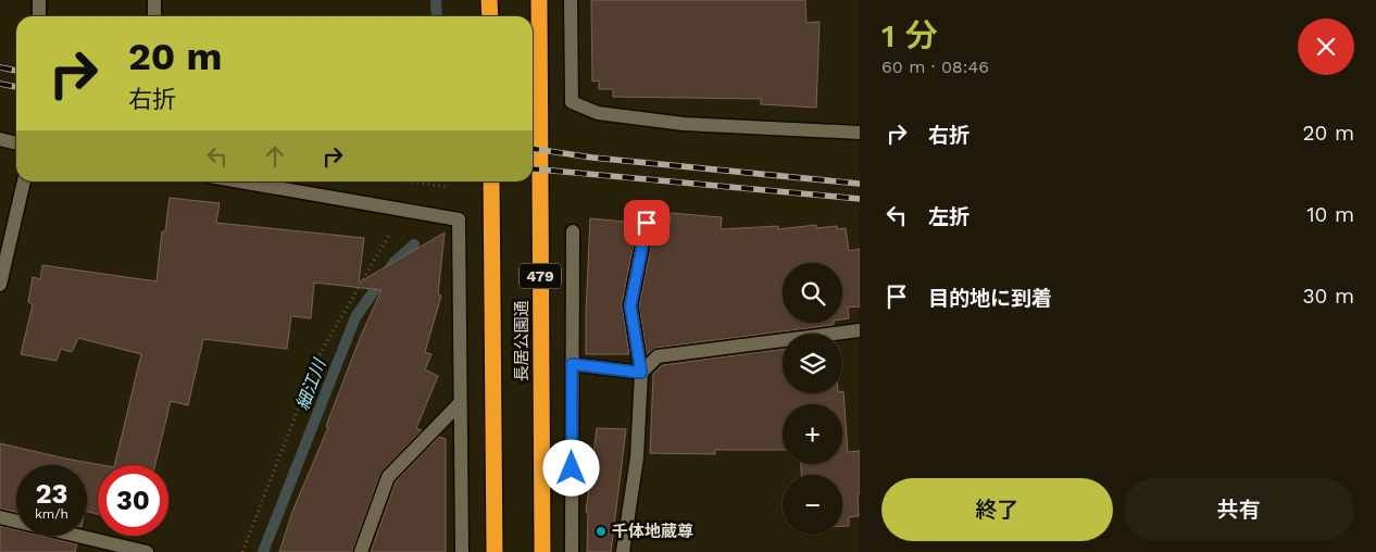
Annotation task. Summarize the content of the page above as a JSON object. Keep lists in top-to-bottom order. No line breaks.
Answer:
{"streets":{"highway":["479","長居公園通"]},"water":["細江川"],"places":["千体地蔵尊"],"page":{"heading":["1 分","60 m · 08:46"],"turn":["20 m","右折"],"list":[{"name":"右折","value":"20 m"},{"name":"左折","value":"10 m"},{"name":"目的地に到着","value":"30 m"}],"map_buttons":["+","−"],"speed":"23 km/h","limit":"30","buttons":["終了","共有"]}}
